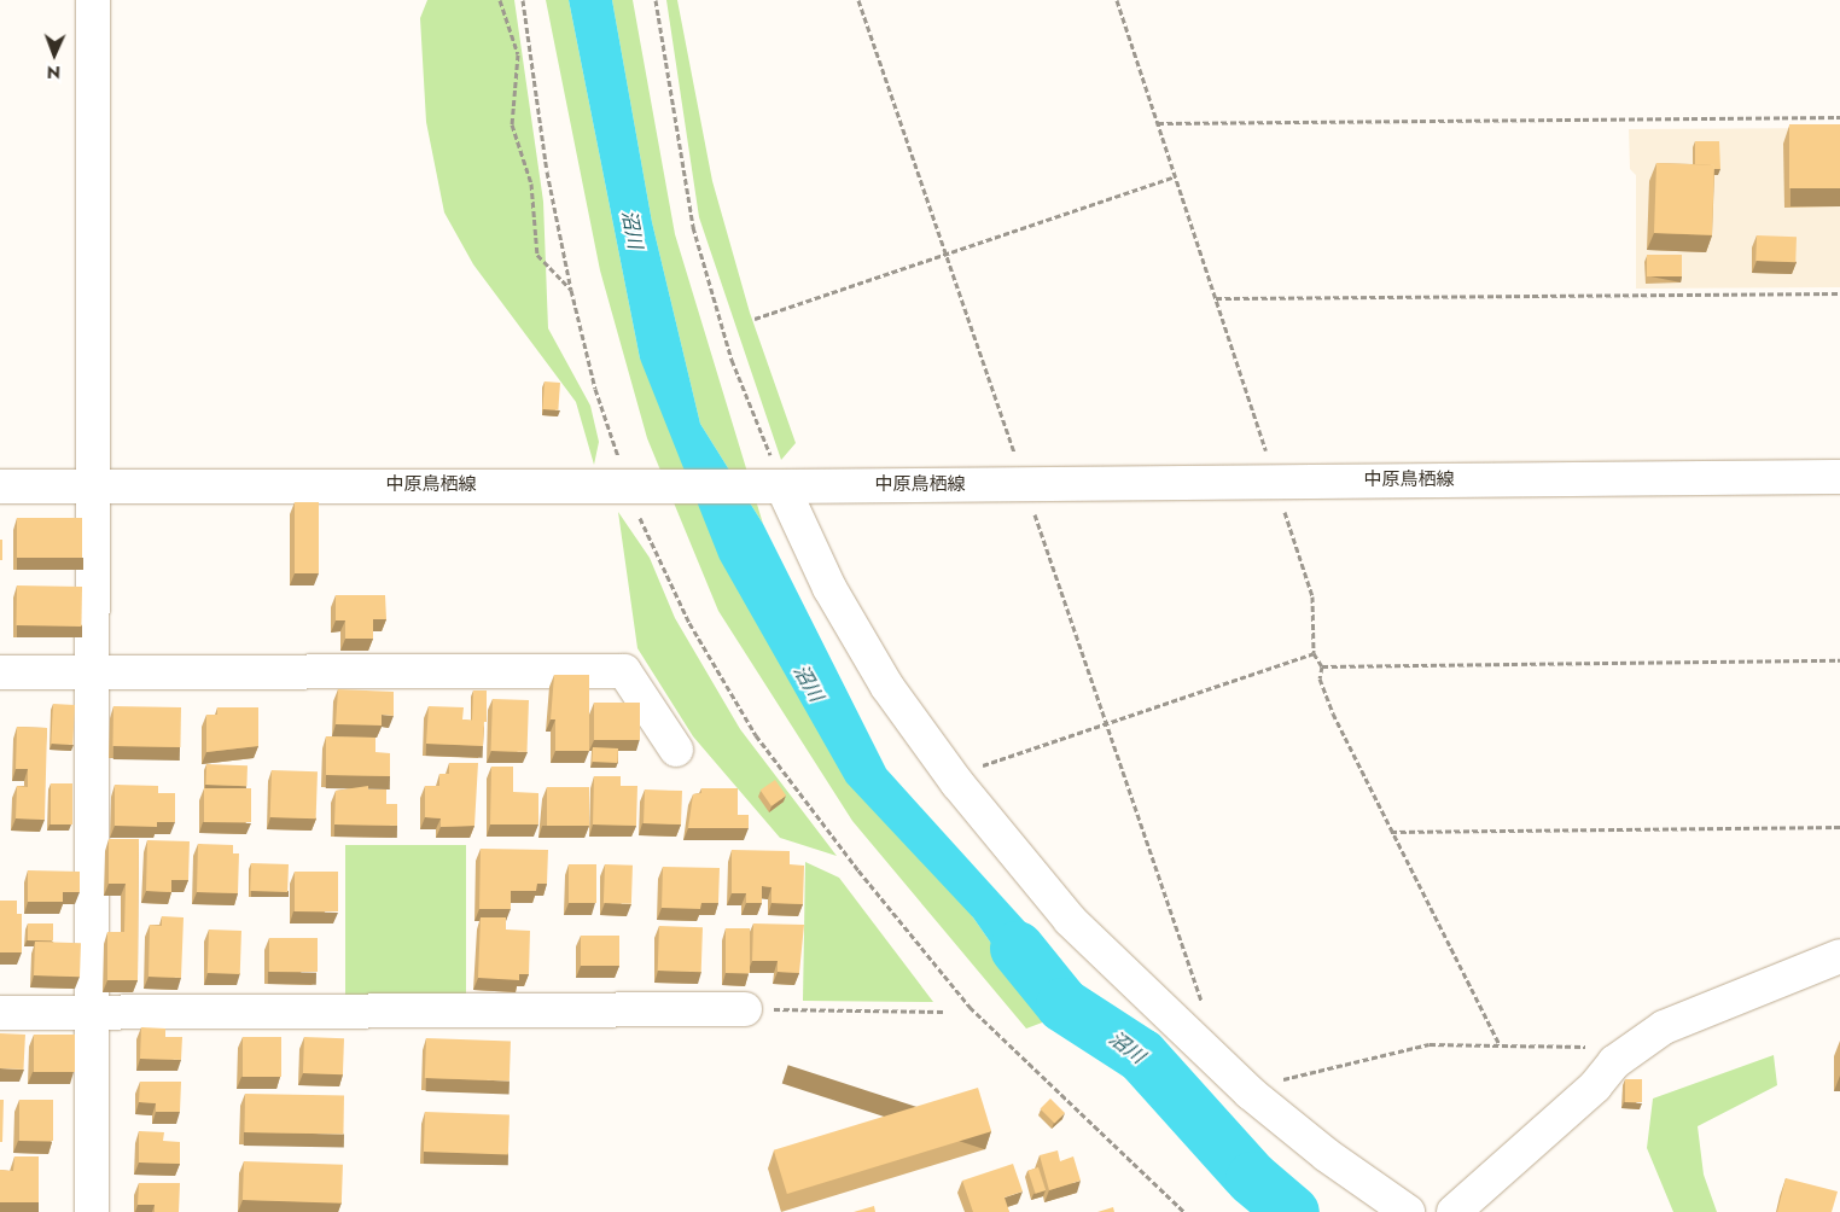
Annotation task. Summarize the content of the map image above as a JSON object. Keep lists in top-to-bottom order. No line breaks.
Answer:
{"streets":{"street":["中原鳥栖線"]},"water":["沼川"],"north":"bottom"}
